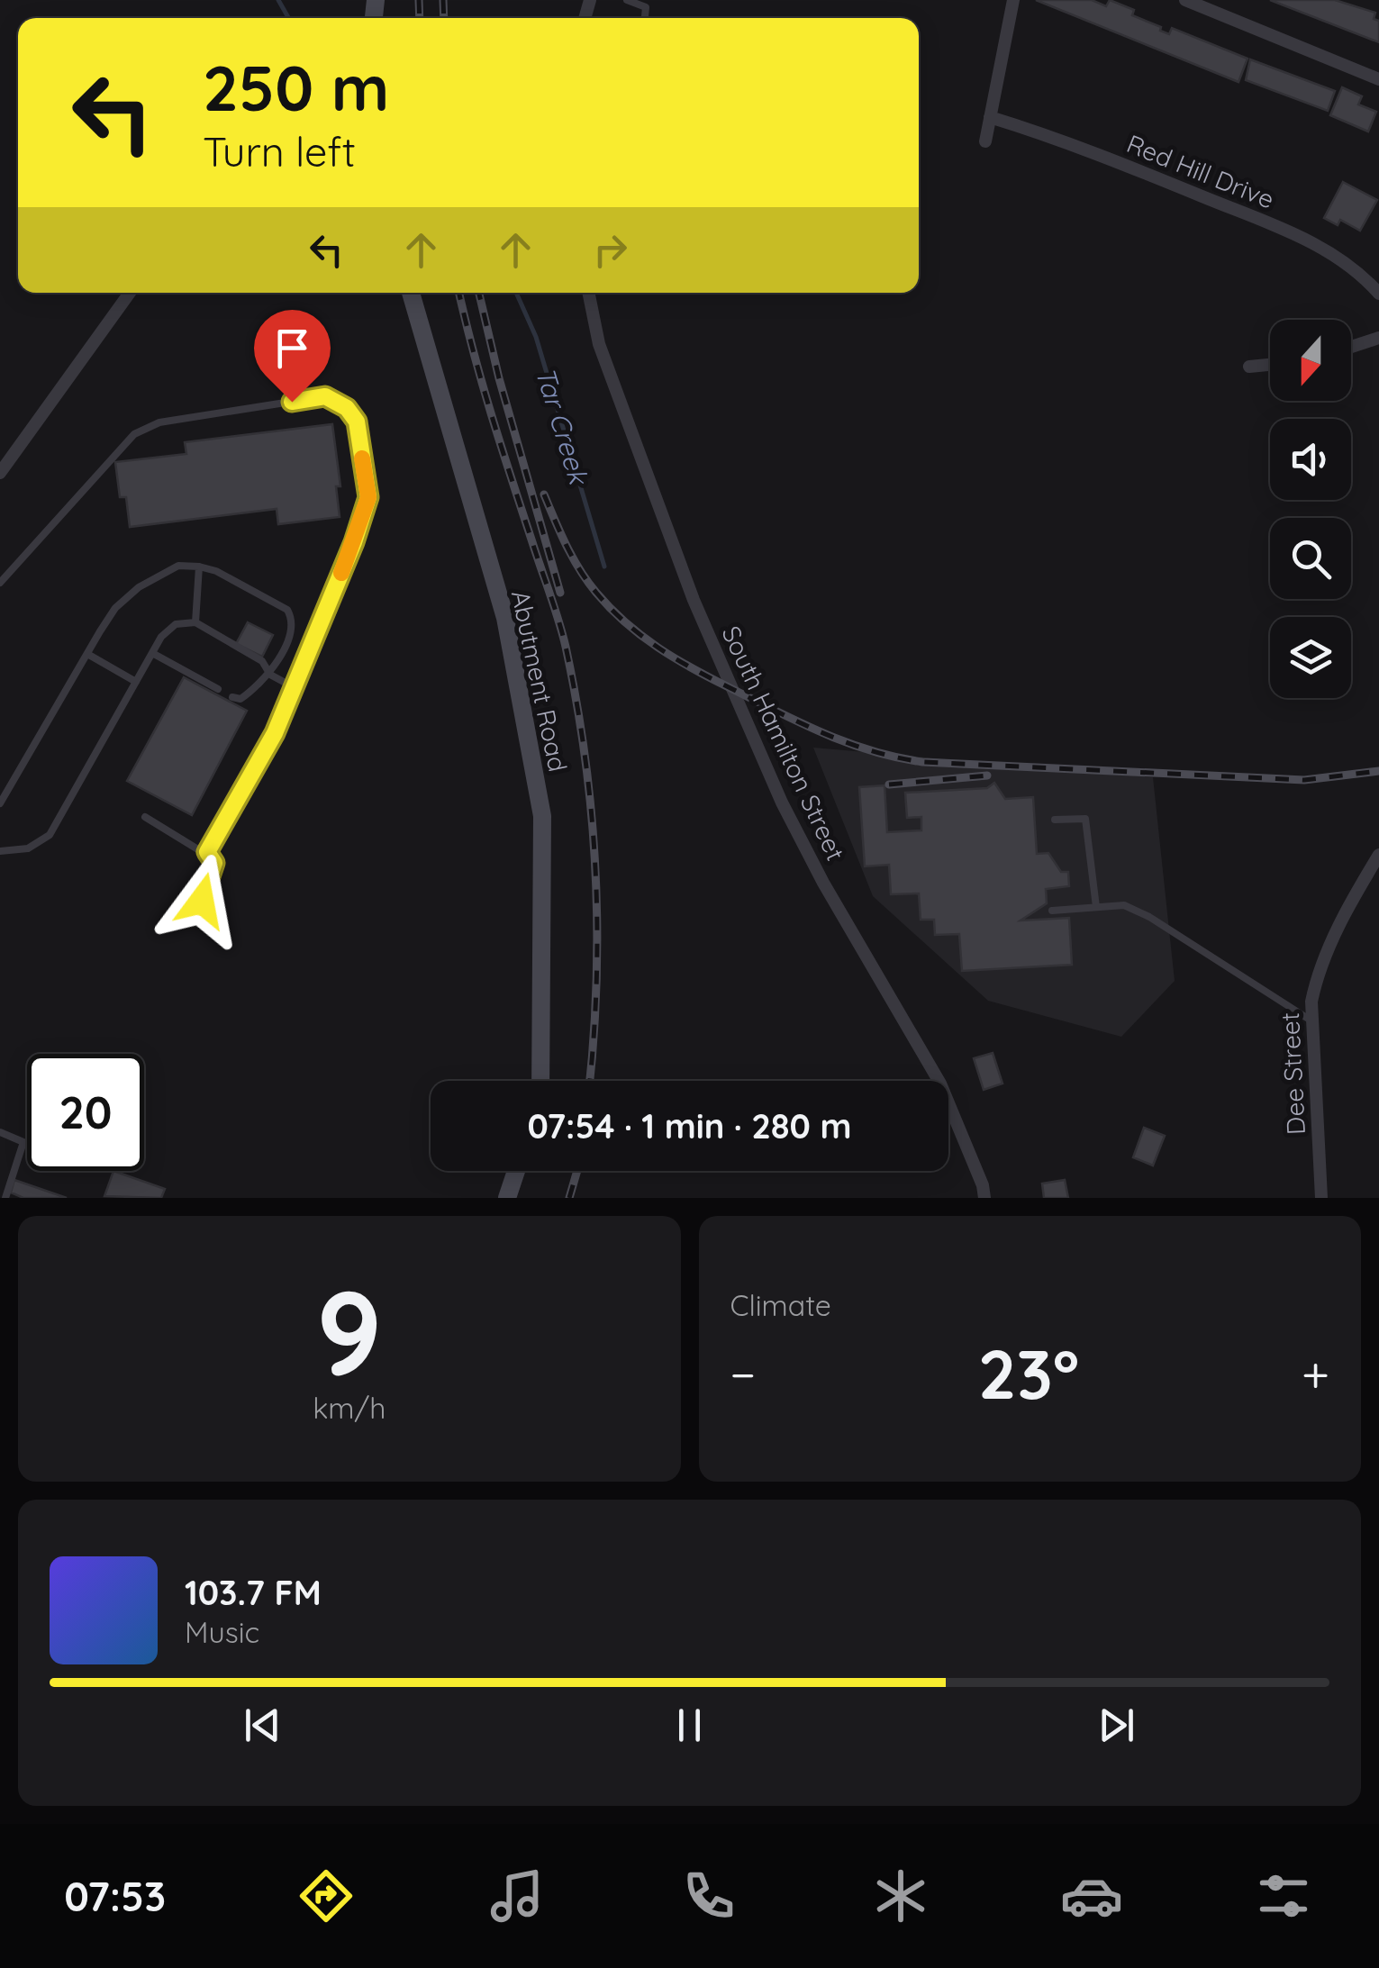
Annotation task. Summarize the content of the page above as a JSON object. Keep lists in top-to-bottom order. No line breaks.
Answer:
{"streets":{"main road":["Abutment Road"],"street":["Red Hill Drive","South Hamilton Street","Dee Street"]},"water":["Tar Creek"],"north":"bottom","page":{"turn":["250 m","Turn left"],"limit":"20","trip":"07:54 · 1 min · 280 m","tile":[["9","km/h"],"Climate"],"heat":["−","23°","+"],"song":["103.7 FM","Music"],"tabs":"07:53"}}
